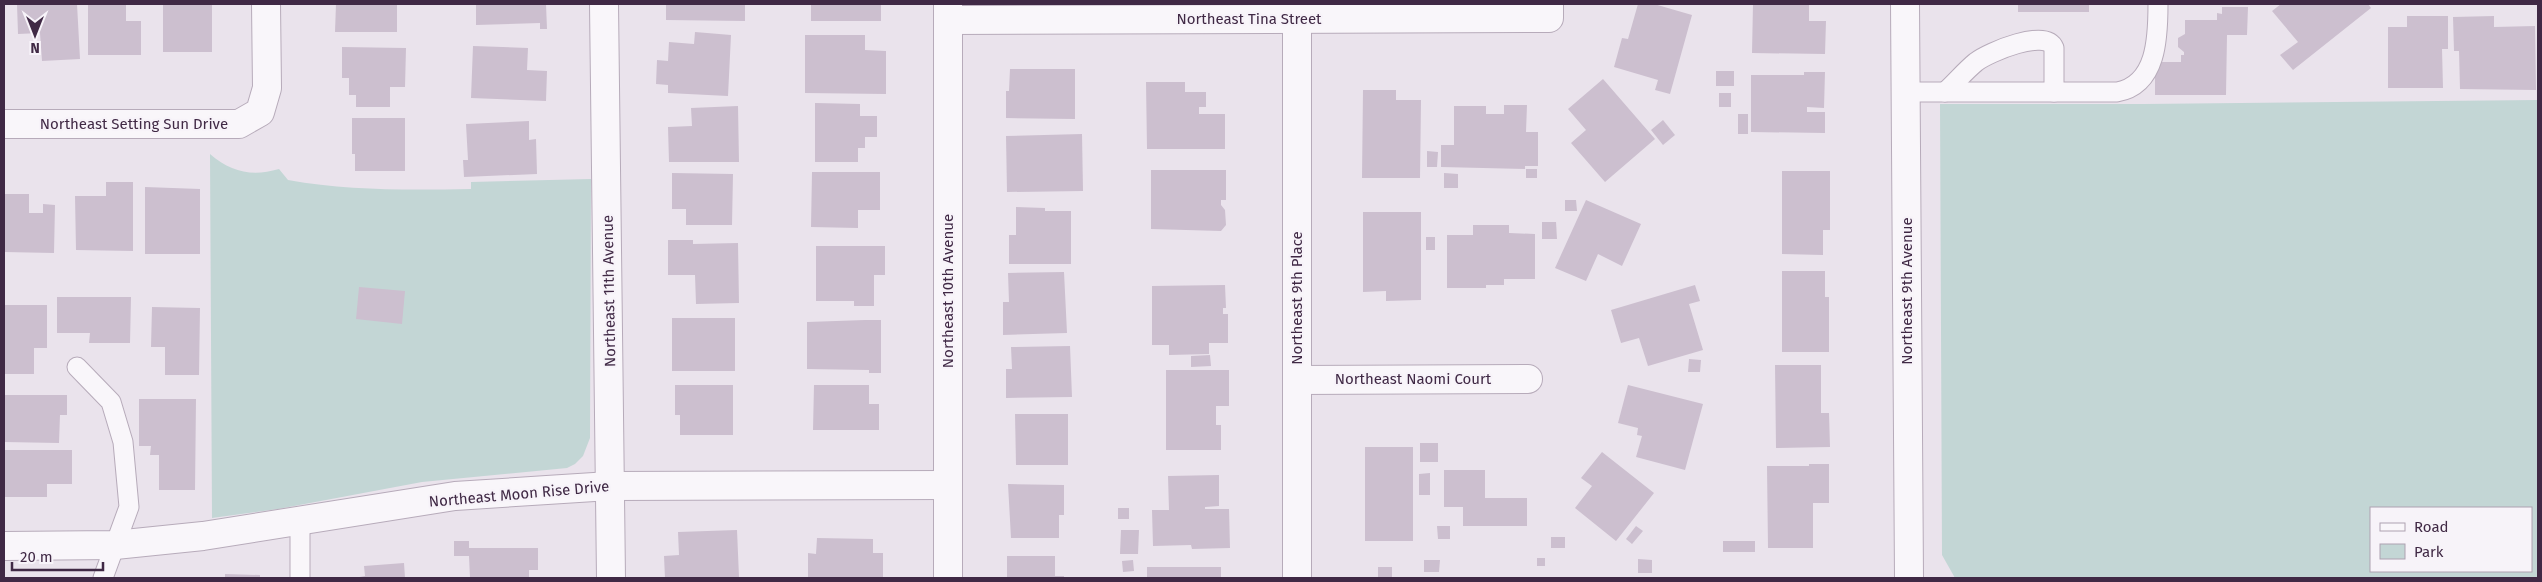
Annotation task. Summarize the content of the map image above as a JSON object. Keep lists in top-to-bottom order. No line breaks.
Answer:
{"streets":{"street":["Northeast Tina Street","Northeast Setting Sun Drive","Northeast 11th Avenue","Northeast 10th Avenue","Northeast 9th Avenue","Northeast 9th Place","Northeast Naomi Court","Northeast Moon Rise Drive"]},"crossings":[["Northeast Tina Street","Northeast 10th Avenue"],["Northeast Tina Street","Northeast 9th Place"],["Northeast 11th Avenue","Northeast Moon Rise Drive"],["Northeast 10th Avenue","Northeast Moon Rise Drive"],["Northeast 9th Place","Northeast Naomi Court"]],"legend":["Road","Park"],"scale_bar":"20 m","north":"bottom"}
